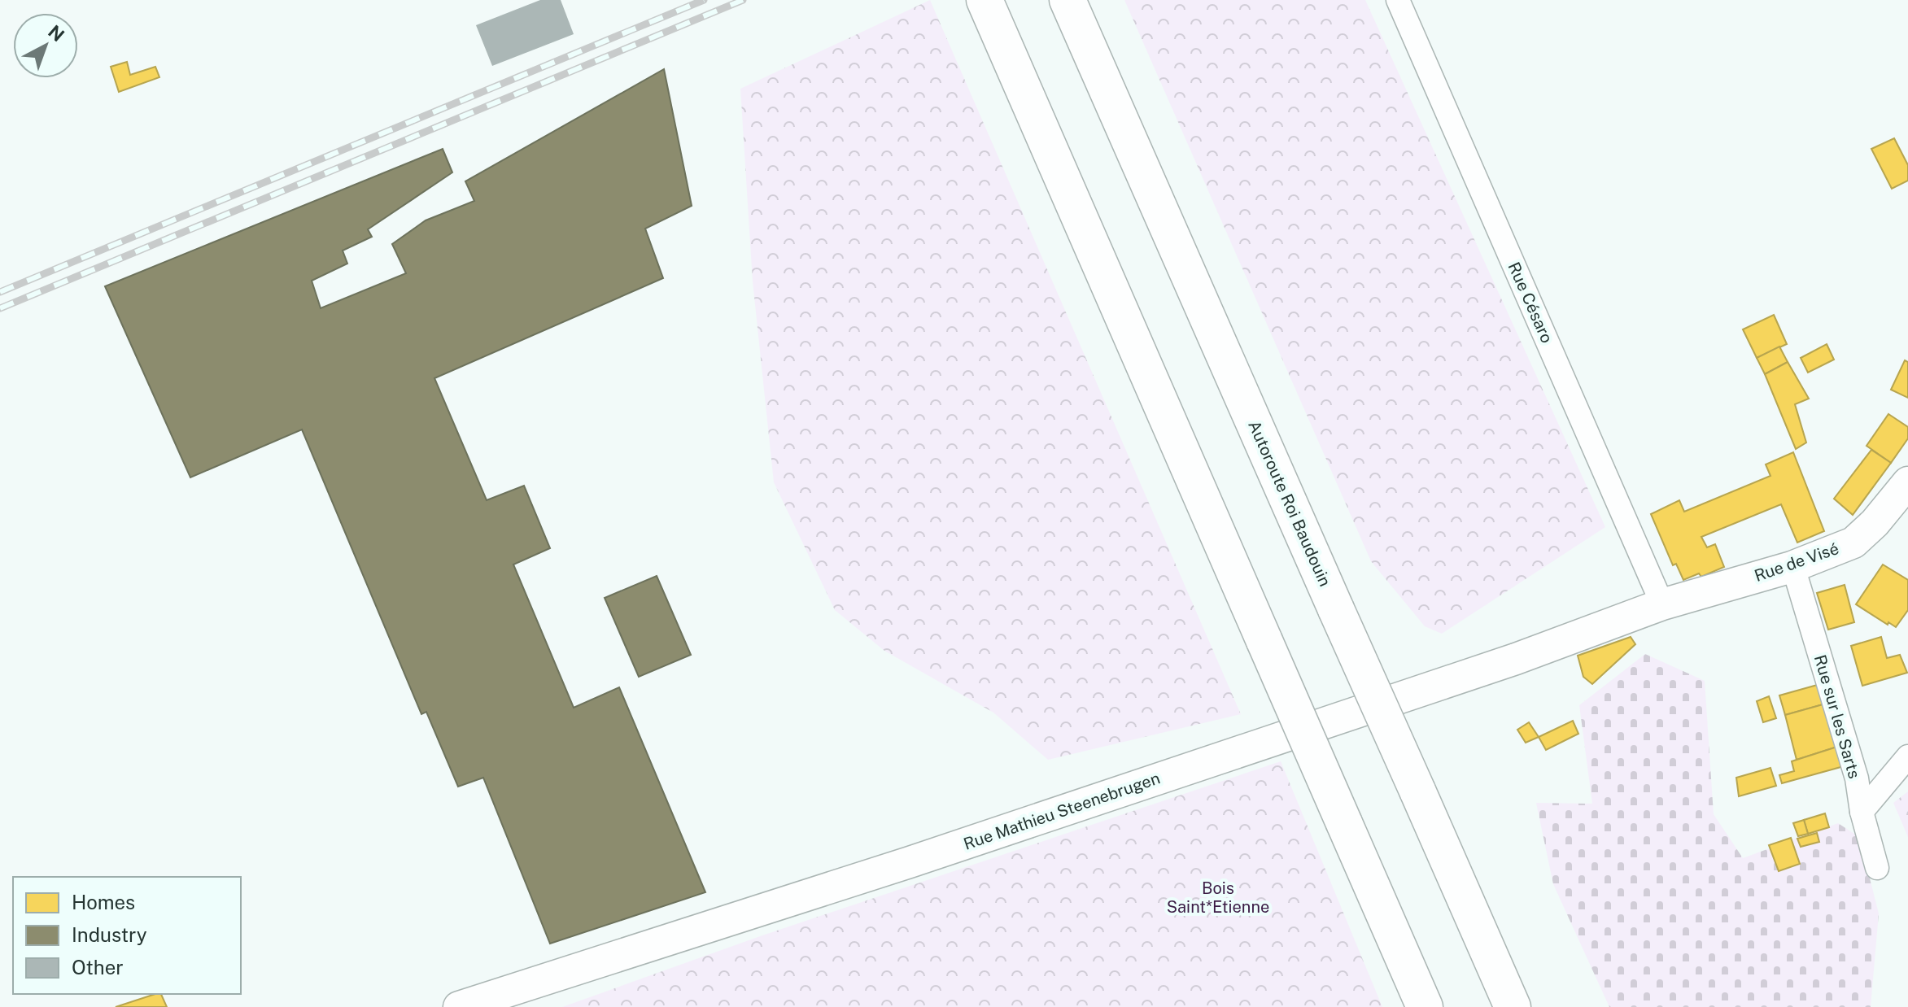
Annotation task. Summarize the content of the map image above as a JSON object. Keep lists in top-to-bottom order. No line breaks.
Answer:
{"streets":{"highway":["Autoroute Roi Baudouin"],"street":["Rue Césaro","Rue de Visé","Rue sur les Sarts","Rue Mathieu Steenebrugen"]},"crossings":[["Rue Césaro","Rue de Visé"],["Rue Césaro","Rue Mathieu Steenebrugen"],["Rue de Visé","Rue sur les Sarts"],["Rue de Visé","Rue Mathieu Steenebrugen"]],"parks":["Bois Saint*Etienne"],"legend":["Homes","Industry","Other"],"north":"top right"}
